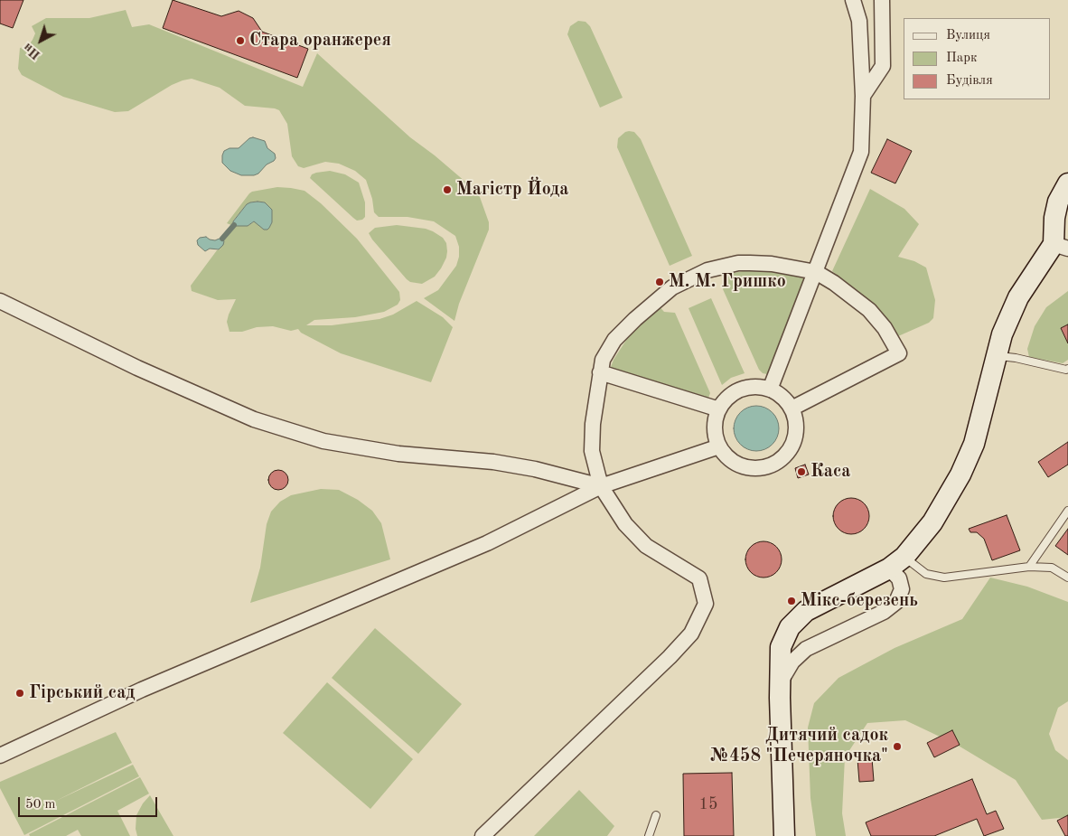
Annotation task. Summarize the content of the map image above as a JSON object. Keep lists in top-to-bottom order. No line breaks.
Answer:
{"places":["Стара оранжерея","Магістр Йода","М. М. Гришко","Каса","Мікс-березень","Гірський сад","Дитячий садок №458 \"Печеряночка\""],"house_numbers":["15"],"legend":["Вулиця","Парк","Будівля"],"scale_bar":"50 m","north":"bottom left"}
